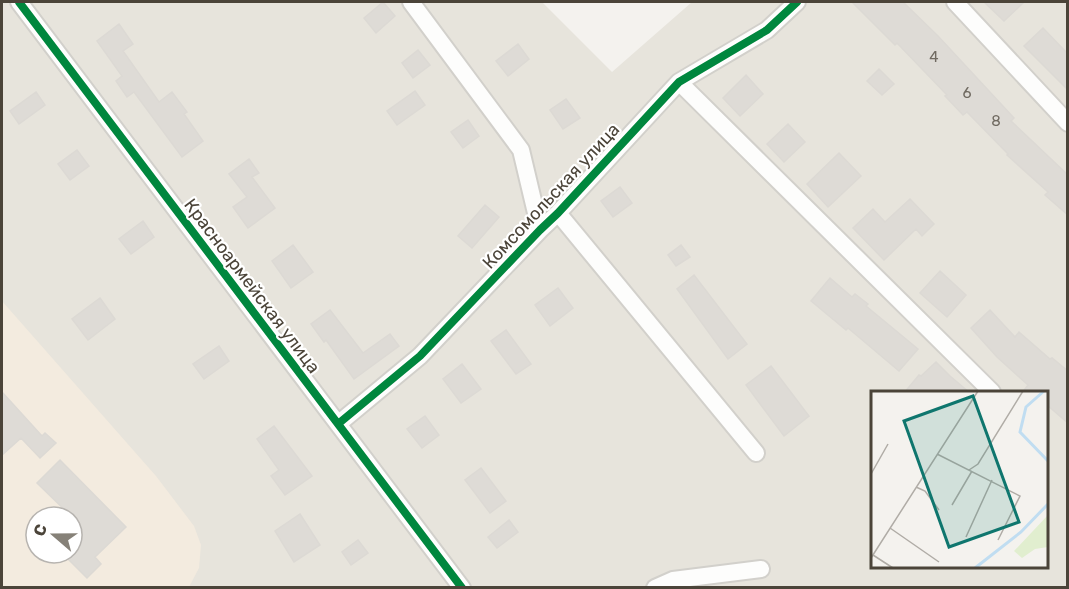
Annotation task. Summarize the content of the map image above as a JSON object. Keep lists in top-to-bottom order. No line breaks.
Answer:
{"streets":{"street":["Комсомольская улица","Красноармейская улица"]},"crossings":[["Комсомольская улица","Красноармейская улица"]],"house_numbers":["4","6","8"],"north":"left"}
